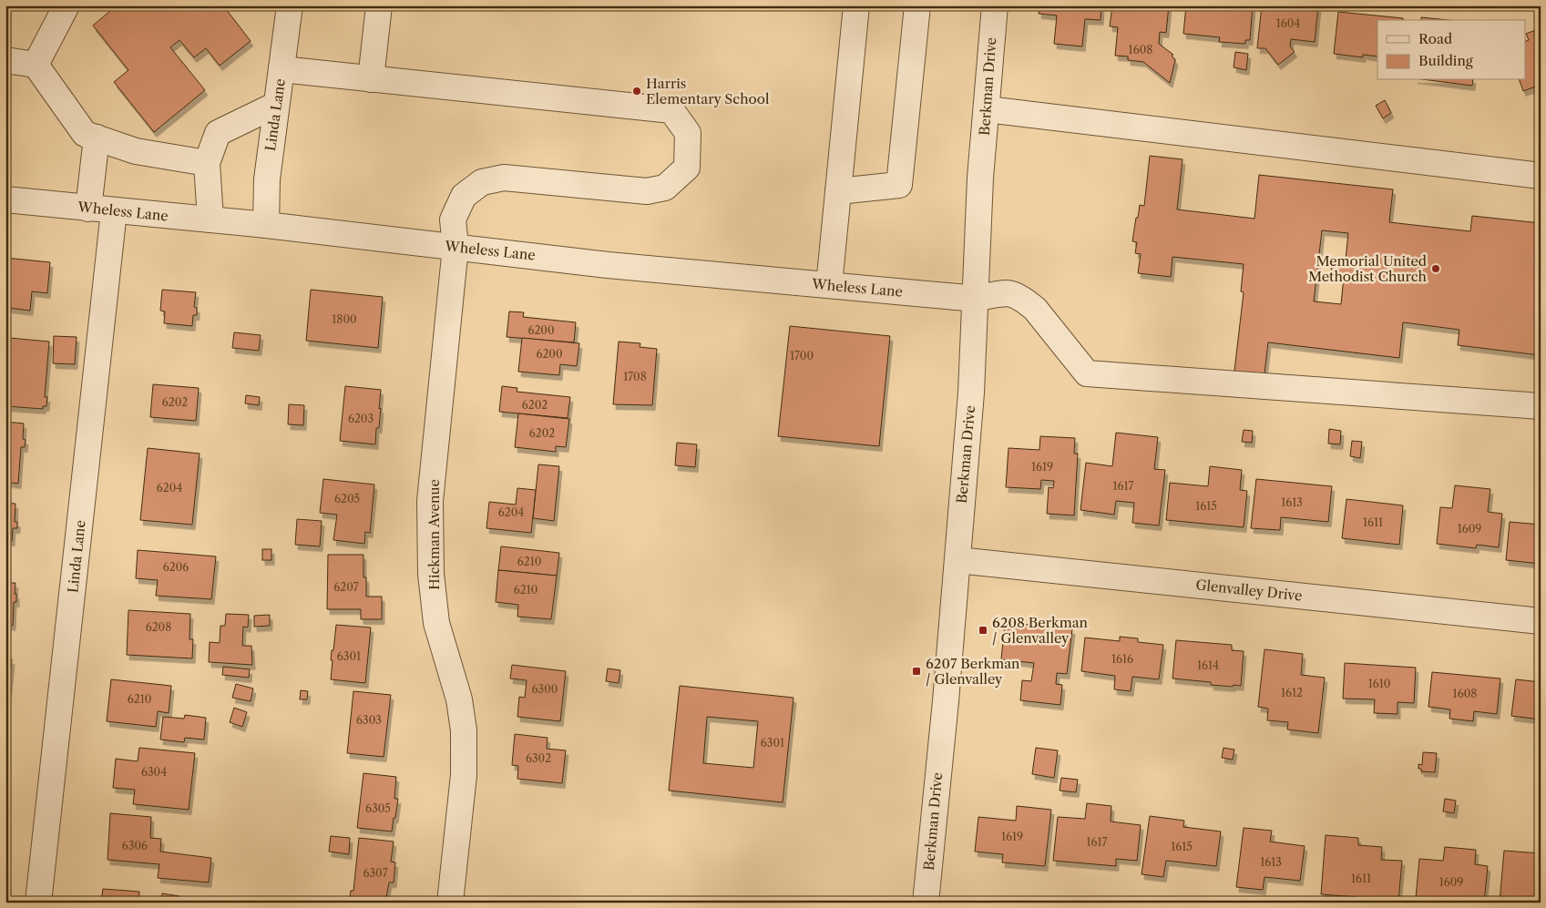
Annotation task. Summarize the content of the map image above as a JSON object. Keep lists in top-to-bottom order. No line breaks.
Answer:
{"streets":{"street":["Berkman Drive","Linda Lane","Wheless Lane","Hickman Avenue","Glenvalley Drive"]},"crossings":[["Berkman Drive","Wheless Lane"],["Berkman Drive","Glenvalley Drive"],["Linda Lane","Wheless Lane"],["Linda Lane","Hickman Avenue"],["Wheless Lane","Hickman Avenue"]],"places":{"other":["Harris Elementary School","Memorial United Methodist Church"],"transit":["6208 Berkman / Glenvalley","6207 Berkman / Glenvalley"]},"house_numbers":["1604","1608","1800","6200","6200","1700","1708","6202","6202","6203","6202","1619","1617","6204","6205","1613","1615","6204","1611","1609","6210","6206","6207","6210","6208","6301","1616","1614","1610","6300","1612","1608","6210","6303","6301","6302","6304","6305","1619","1617","6306","1615","1613","6307","1611","1609"],"legend":["Road","Building"]}
